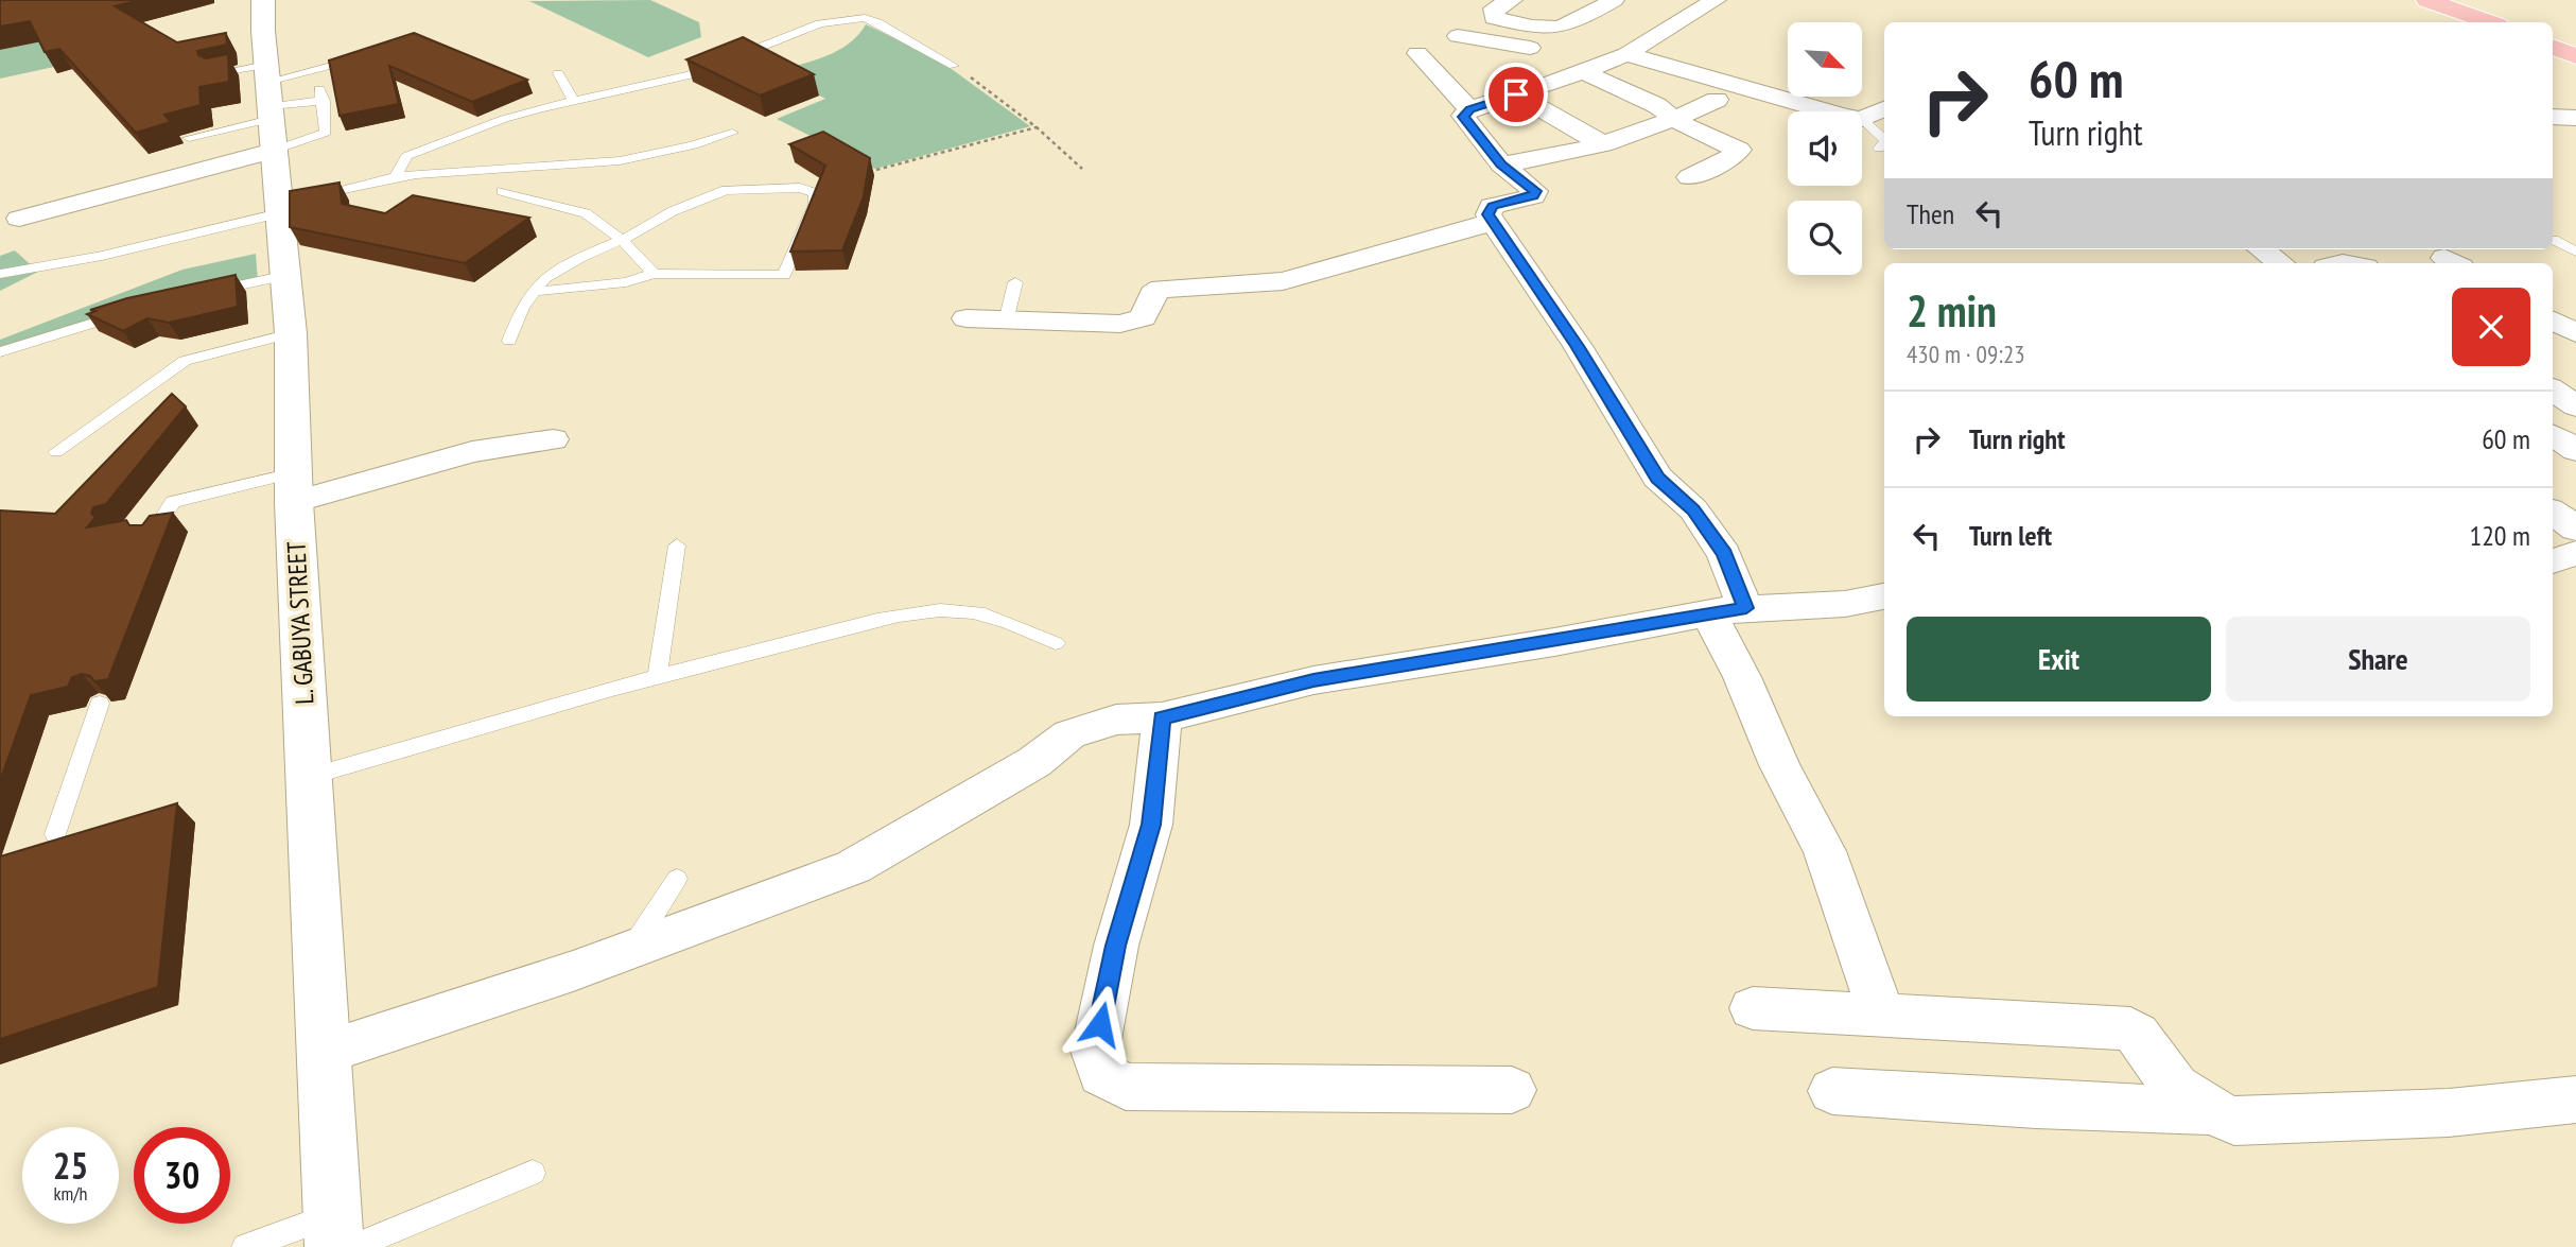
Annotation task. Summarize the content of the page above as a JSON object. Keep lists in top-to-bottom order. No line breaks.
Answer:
{"streets":{"street":["L. GABUYA STREET"]},"north":"bottom right","page":{"turn":["60 m","Turn right"],"then":"Then","heading":["2 min","430 m · 09:23"],"list":[{"name":"Turn right","value":"60 m"},{"name":"Turn left","value":"120 m"}],"buttons":["Exit","Share"],"speed":"25 km/h","limit":"30"}}
